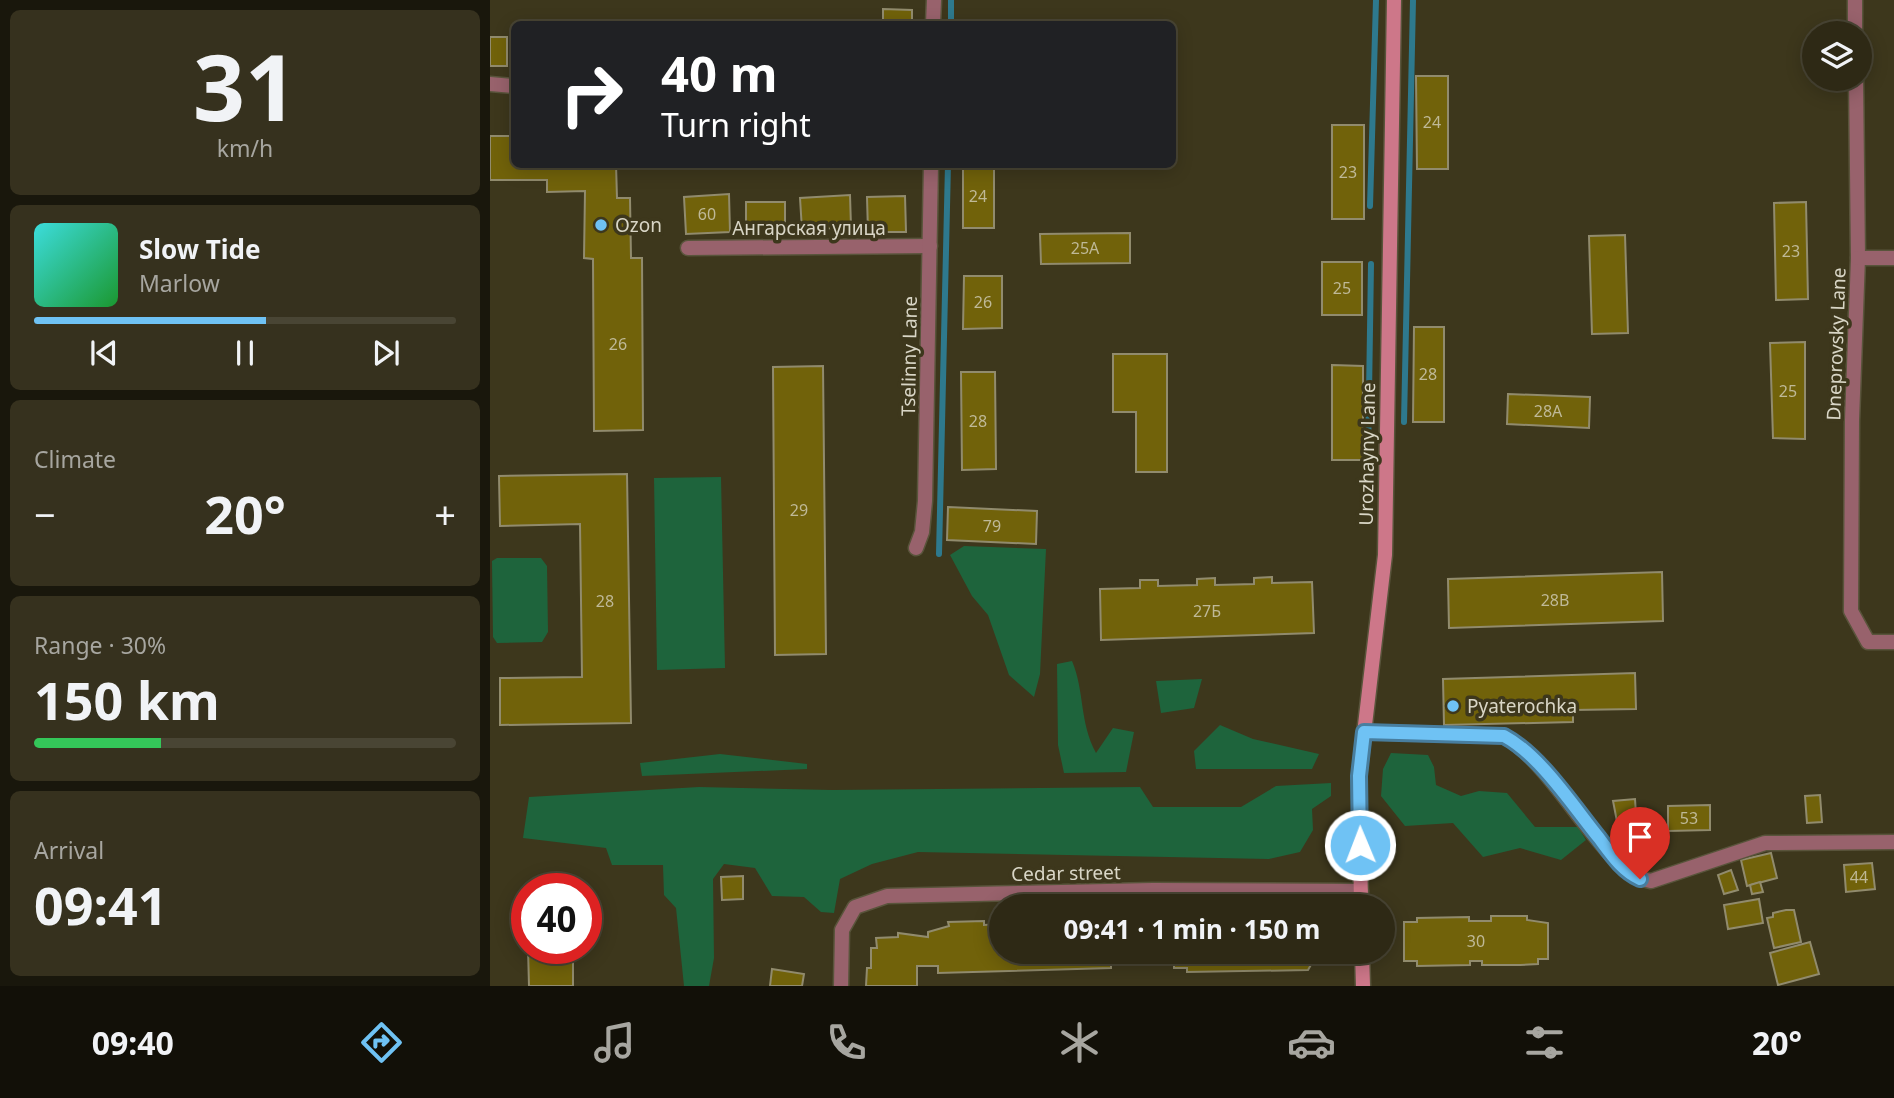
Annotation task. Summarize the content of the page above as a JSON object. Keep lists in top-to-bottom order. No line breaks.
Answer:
{"streets":{"street":["Ангарская улица","Dneprovsky Lane","Tselinny Lane","Urozhayny Lane","Cedar street"]},"crossings":[["Ангарская улица","Tselinny Lane"],["Urozhayny Lane","Cedar street"]],"places":["Ozon","Pyaterochka"],"house_numbers":["24","23","24","60","25А","23","25","26","26","28","25","28А","28","29","79","28В","28","27Б","53","44","30"],"page":{"tile":[["31","km/h"],"Climate",["Range · 30%","150 km"],["Arrival","09:41"]],"turn":["40 m","Turn right"],"song":["Slow Tide","Marlow"],"heat":["−","20°","+"],"limit":"40","trip":"09:41 · 1 min · 150 m","tabs":["09:40","20°"]}}
